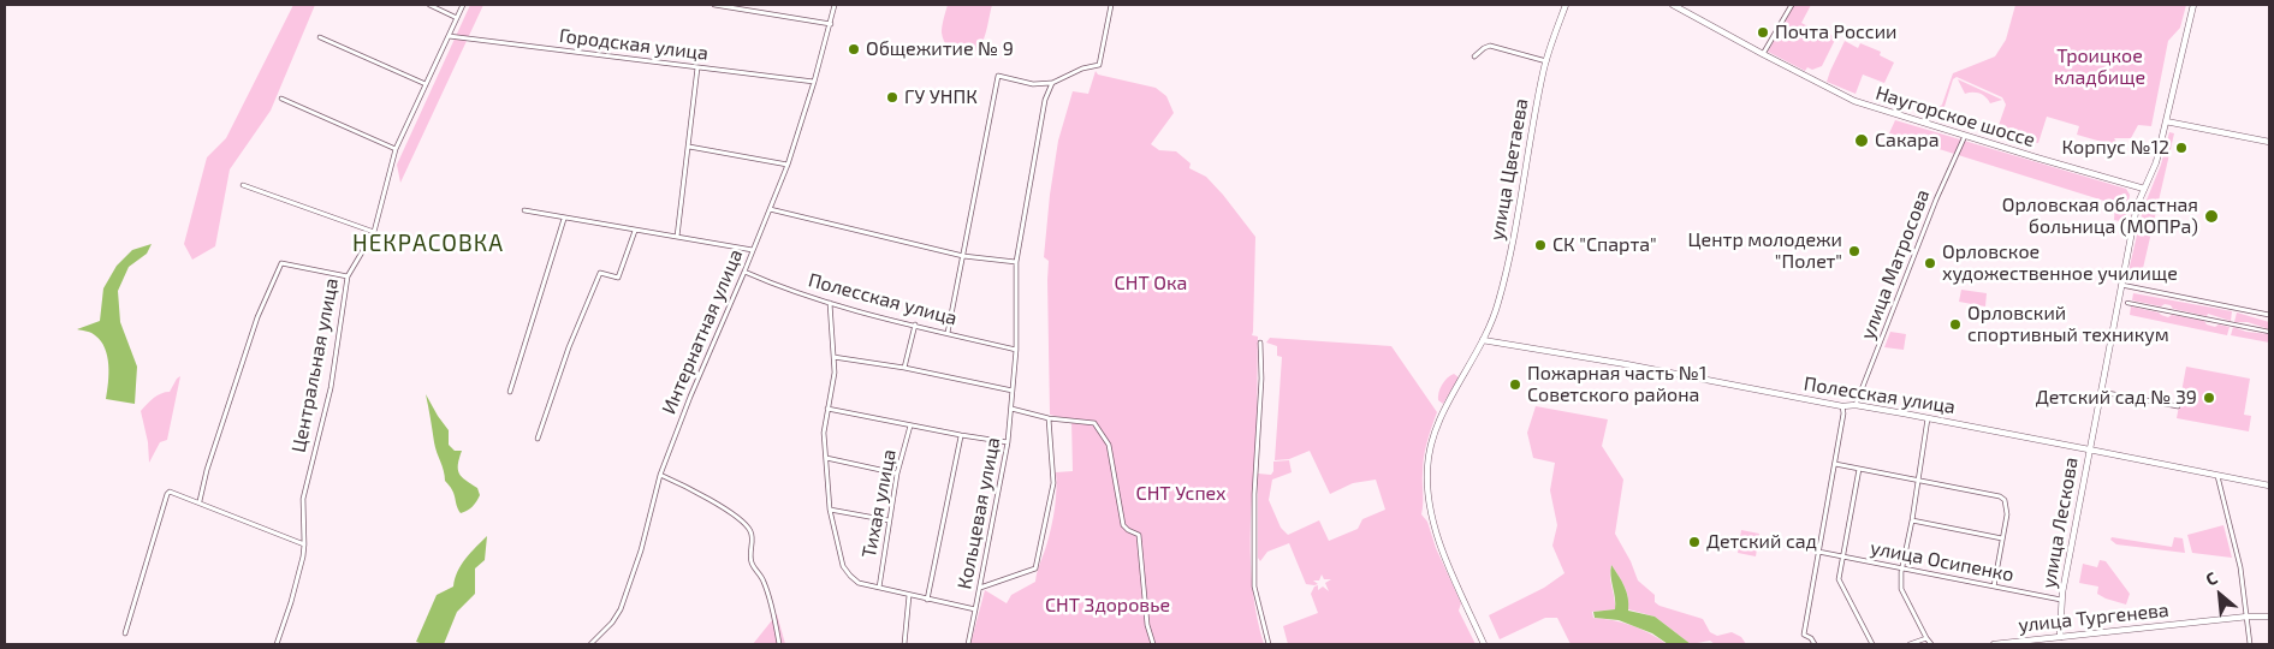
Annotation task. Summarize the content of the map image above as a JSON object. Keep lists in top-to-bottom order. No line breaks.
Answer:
{"streets":{"main road":["Наугорское шоссе","улица Цветаева","Полесская улица","улица Лескова","улица Тургенева"],"street":["Городская улица","улица Матросова","Интернатная улица","Центральная улица","Тихая улица","Кольцевая улица","улица Осипенко"]},"crossings":[["Городская улица","Интернатная улица"],["Городская улица","Центральная улица"],["Наугорское шоссе","улица Матросова"],["Наугорское шоссе","улица Лескова"],["улица Цветаева","Полесская улица"],["улица Матросова","Полесская улица"],["Полесская улица","Интернатная улица"],["Полесская улица","Кольцевая улица"],["Полесская улица","улица Лескова"],["Тихая улица","Кольцевая улица"],["улица Лескова","улица Осипенко"],["улица Лескова","улица Тургенева"]],"districts":["НЕКРАСОВКА"],"parks":["Троицкое кладбище","СНТ Ока","СНТ Успех","СНТ Здоровье"],"places":["Почта России","Общежитие № 9","ГУ УНПК","Сакара","Корпус №12","Орловская областная больница (МОПРа)","СК \"Спарта\"","Центр молодежи \"Полет\"","Орловское художественное училище","Орловский спортивный техникум","Пожарная часть №1 Советского района","Детский сад № 39","Детский сад"],"north":"top left"}
